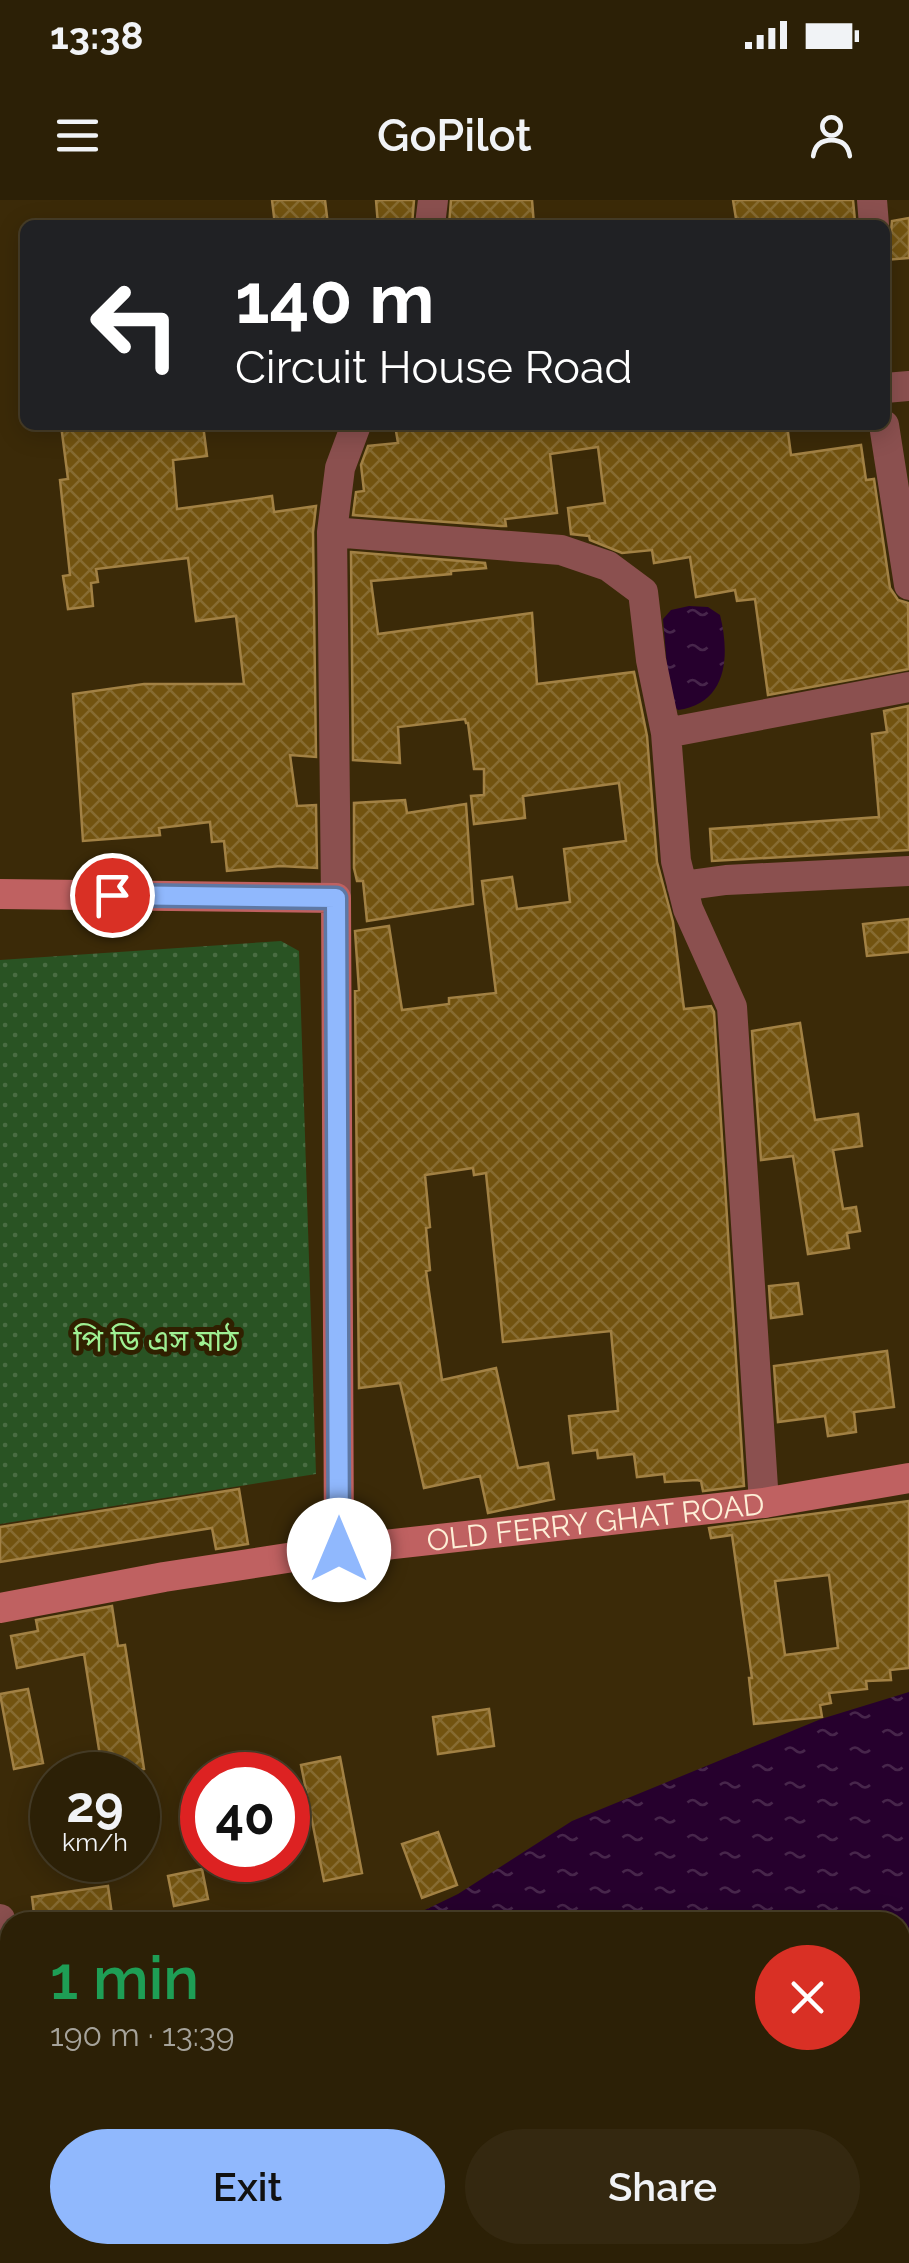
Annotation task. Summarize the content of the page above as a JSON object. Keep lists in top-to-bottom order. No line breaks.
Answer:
{"streets":{"street":["OLD FERRY GHAT ROAD"]},"parks":["পি ডি এস মাঠ"],"page":{"status":"13:38","header":"GoPilot","turn":["140 m","Circuit House Road"],"speed":"29 km/h","limit":"40","heading":["1 min","190 m · 13:39"],"buttons":["Exit","Share"]}}
